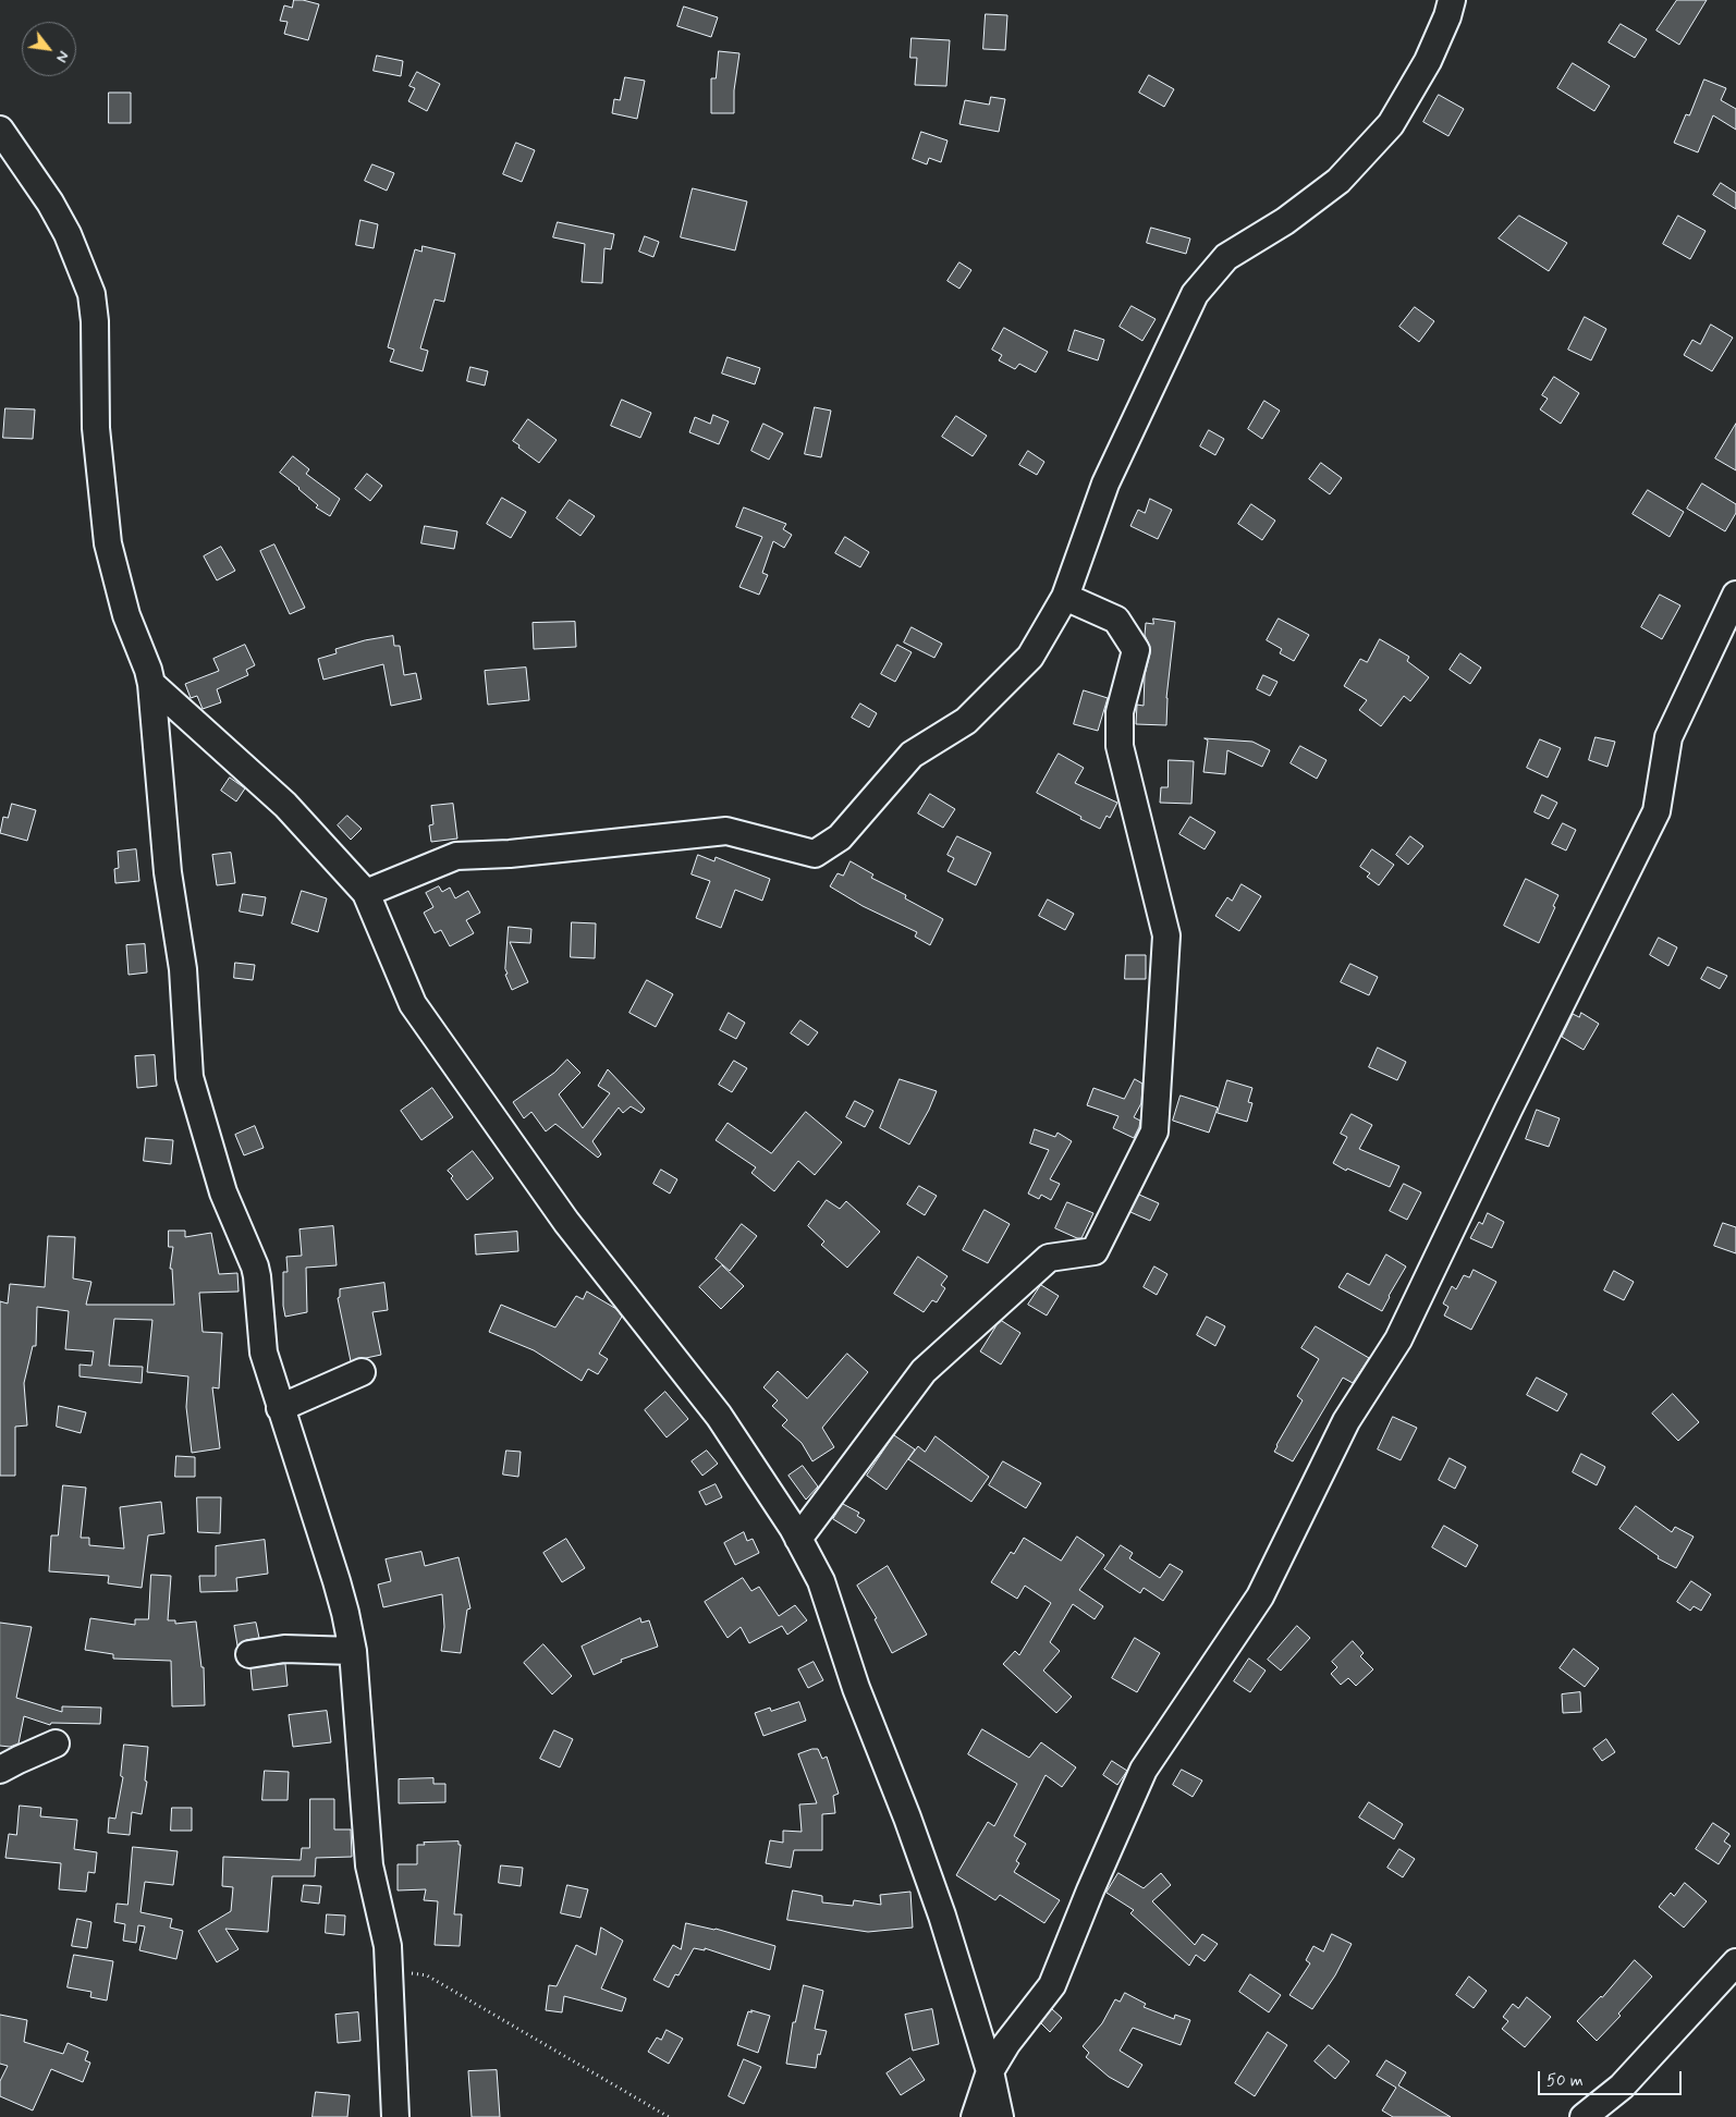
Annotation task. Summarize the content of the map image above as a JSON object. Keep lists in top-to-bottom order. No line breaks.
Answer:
{"scale_bar":"50 m","north":"bottom right"}
